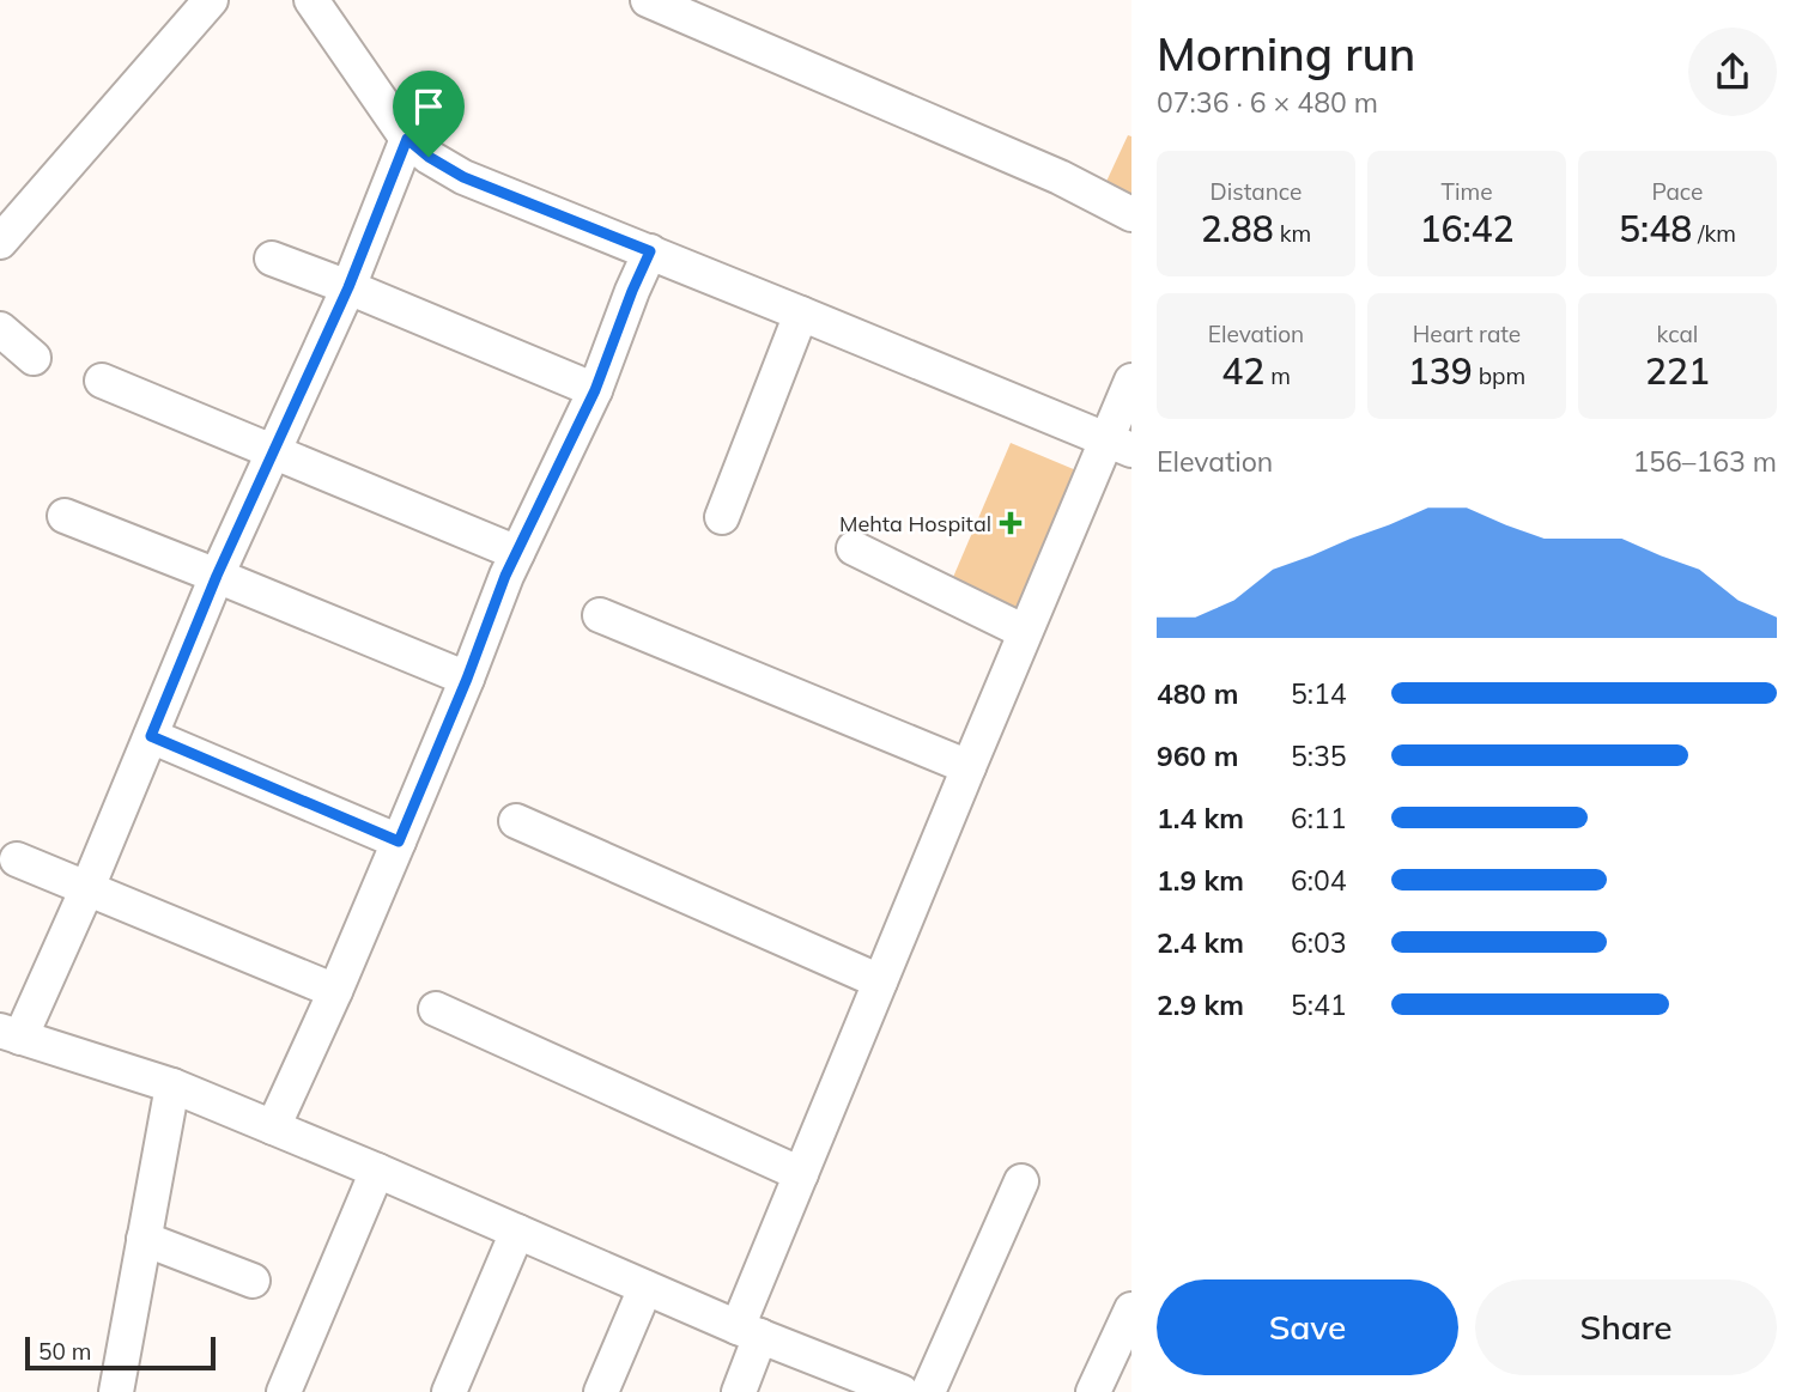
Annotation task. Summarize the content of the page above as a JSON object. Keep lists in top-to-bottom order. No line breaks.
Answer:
{"places":{"health":["Mehta Hospital"]},"scale_bar":"50 m","page":{"heading":["Morning run","07:36 · 6 × 480 m"],"stats":[["Distance","2.88 km"],["Time","16:42"],["Pace","5:48 /km"],["Elevation","42 m"],["Heart rate","139 bpm"],["kcal","221"]],"chart":["Elevation","156–163 m"],"list":[{"name":"480 m","note":"5:14"},{"name":"960 m","note":"5:35"},{"name":"1.4 km","note":"6:11"},{"name":"1.9 km","note":"6:04"},{"name":"2.4 km","note":"6:03"},{"name":"2.9 km","note":"5:41"}],"buttons":["Save","Share"],"scale":"50 m"}}
